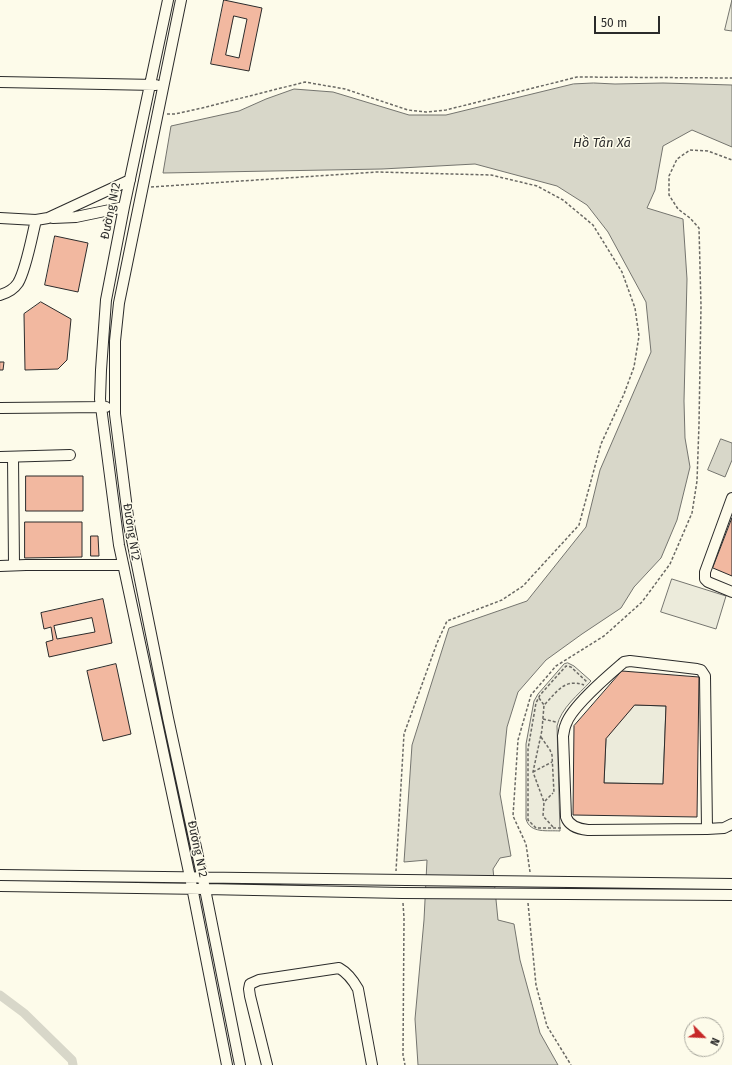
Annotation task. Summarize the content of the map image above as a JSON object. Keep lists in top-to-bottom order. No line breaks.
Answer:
{"streets":{"street":["Đường N12"]},"water":["Hồ Tân Xã"],"scale_bar":"50 m","north":"bottom right"}
